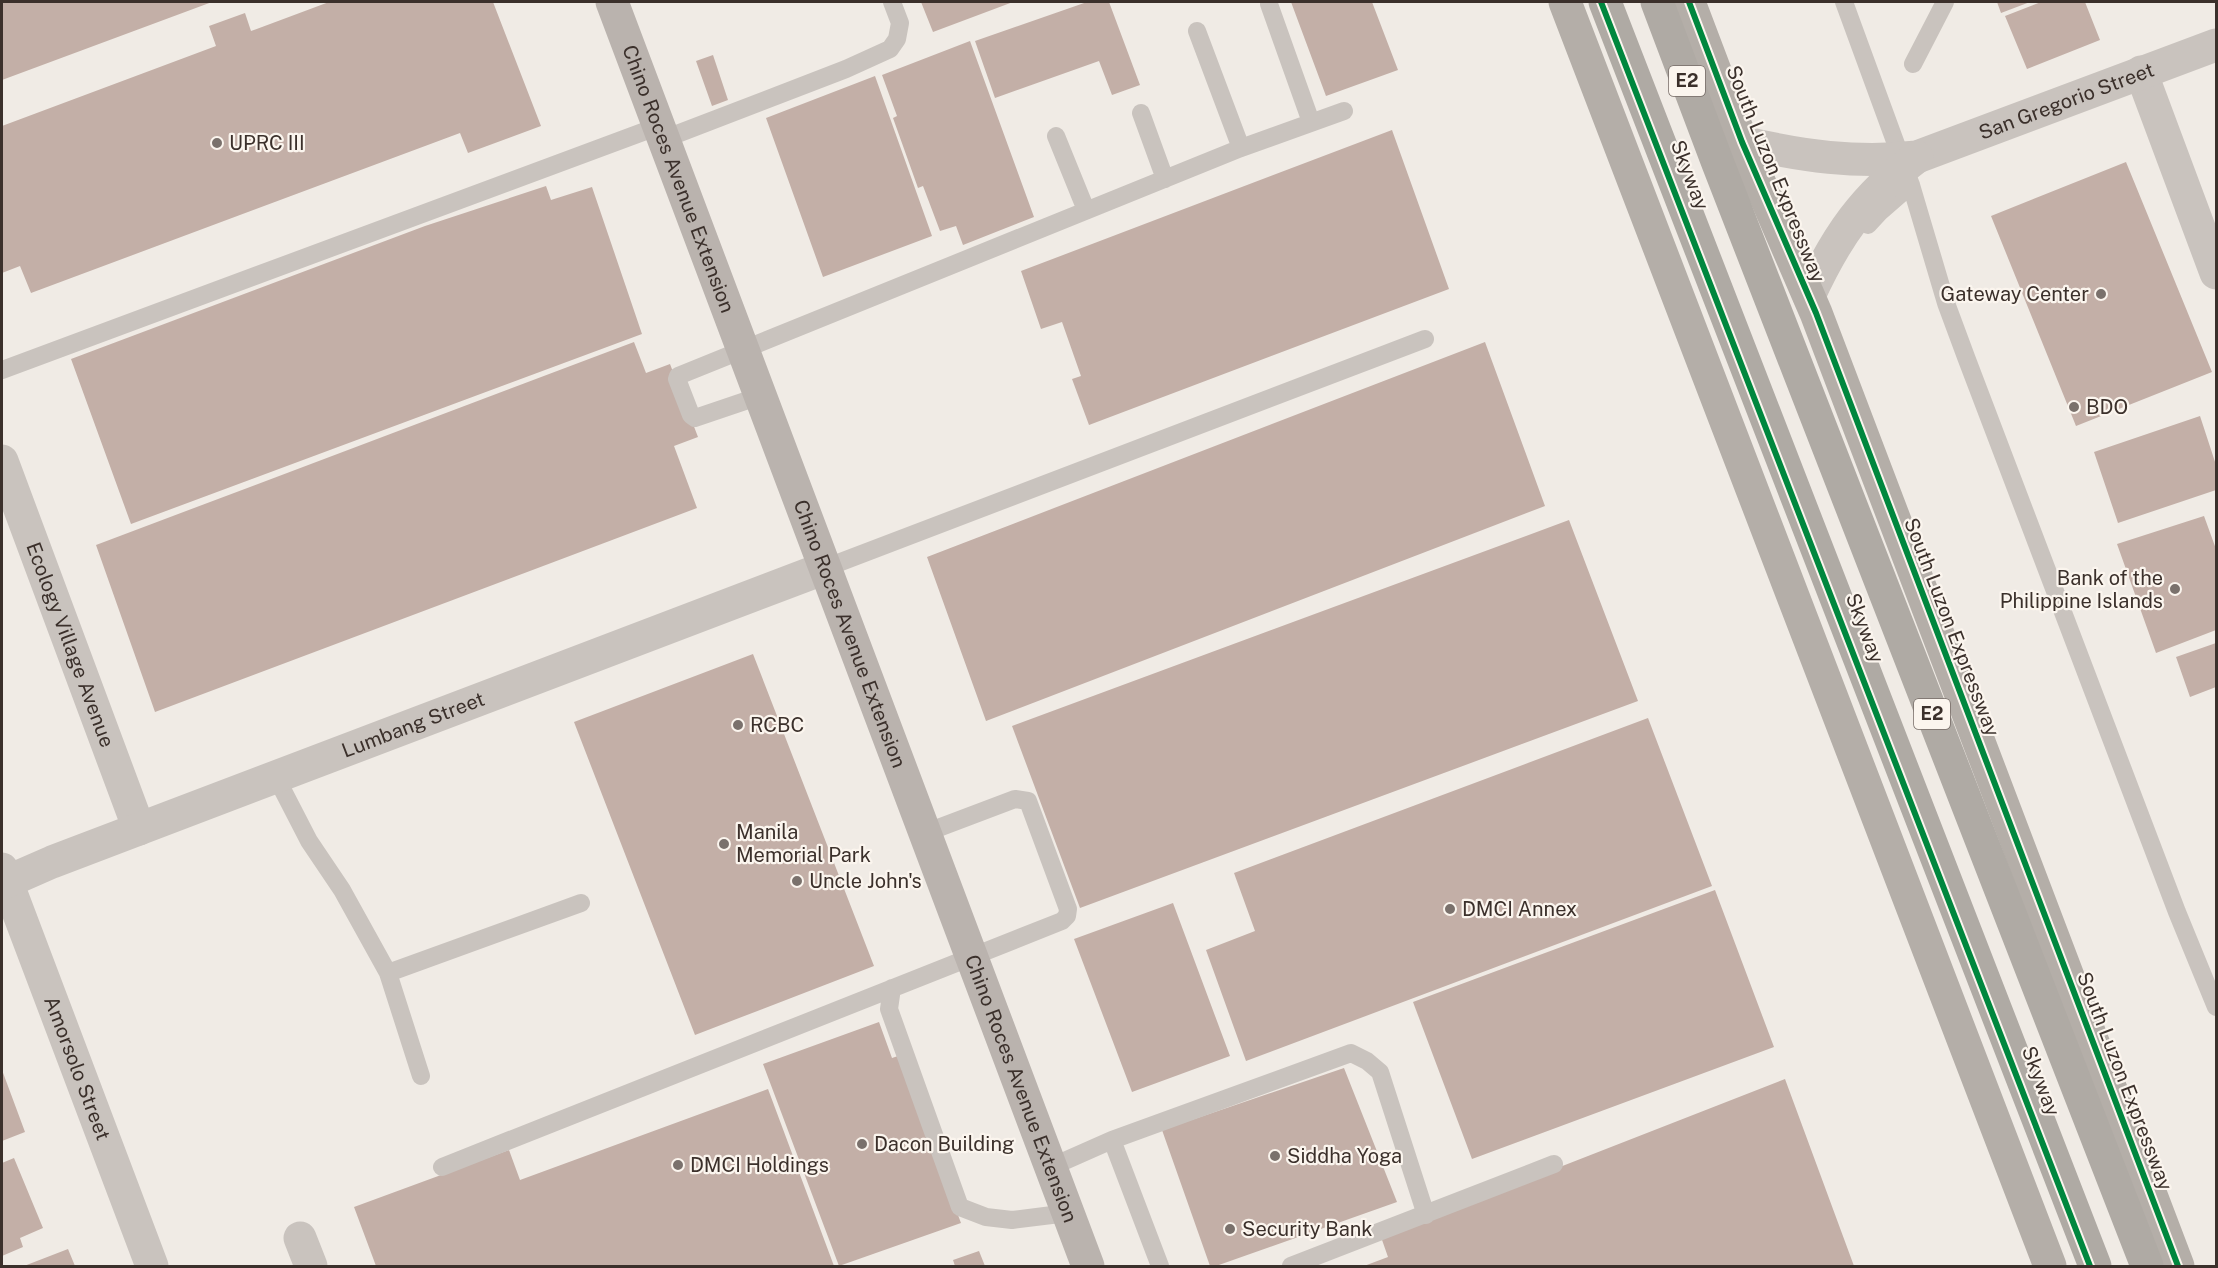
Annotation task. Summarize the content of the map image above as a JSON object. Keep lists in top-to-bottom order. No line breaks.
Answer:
{"streets":{"highway":["E2","South Luzon Expressway","Skyway"],"main road":["Chino Roces Avenue Extension"],"street":["San Gregorio Street","Ecology Village Avenue","Lumbang Street","Amorsolo Street"]},"crossings":[["E2","Skyway"],["San Gregorio Street","South Luzon Expressway"],["Chino Roces Avenue Extension","Lumbang Street"],["Ecology Village Avenue","Lumbang Street"],["Lumbang Street","Amorsolo Street"]],"places":["UPRC III","Gateway Center","BDO","Bank of the Philippine Islands","RCBC","Manila Memorial Park","Uncle John's","DMCI Annex","Dacon Building","Siddha Yoga","DMCI Holdings","Security Bank"]}
